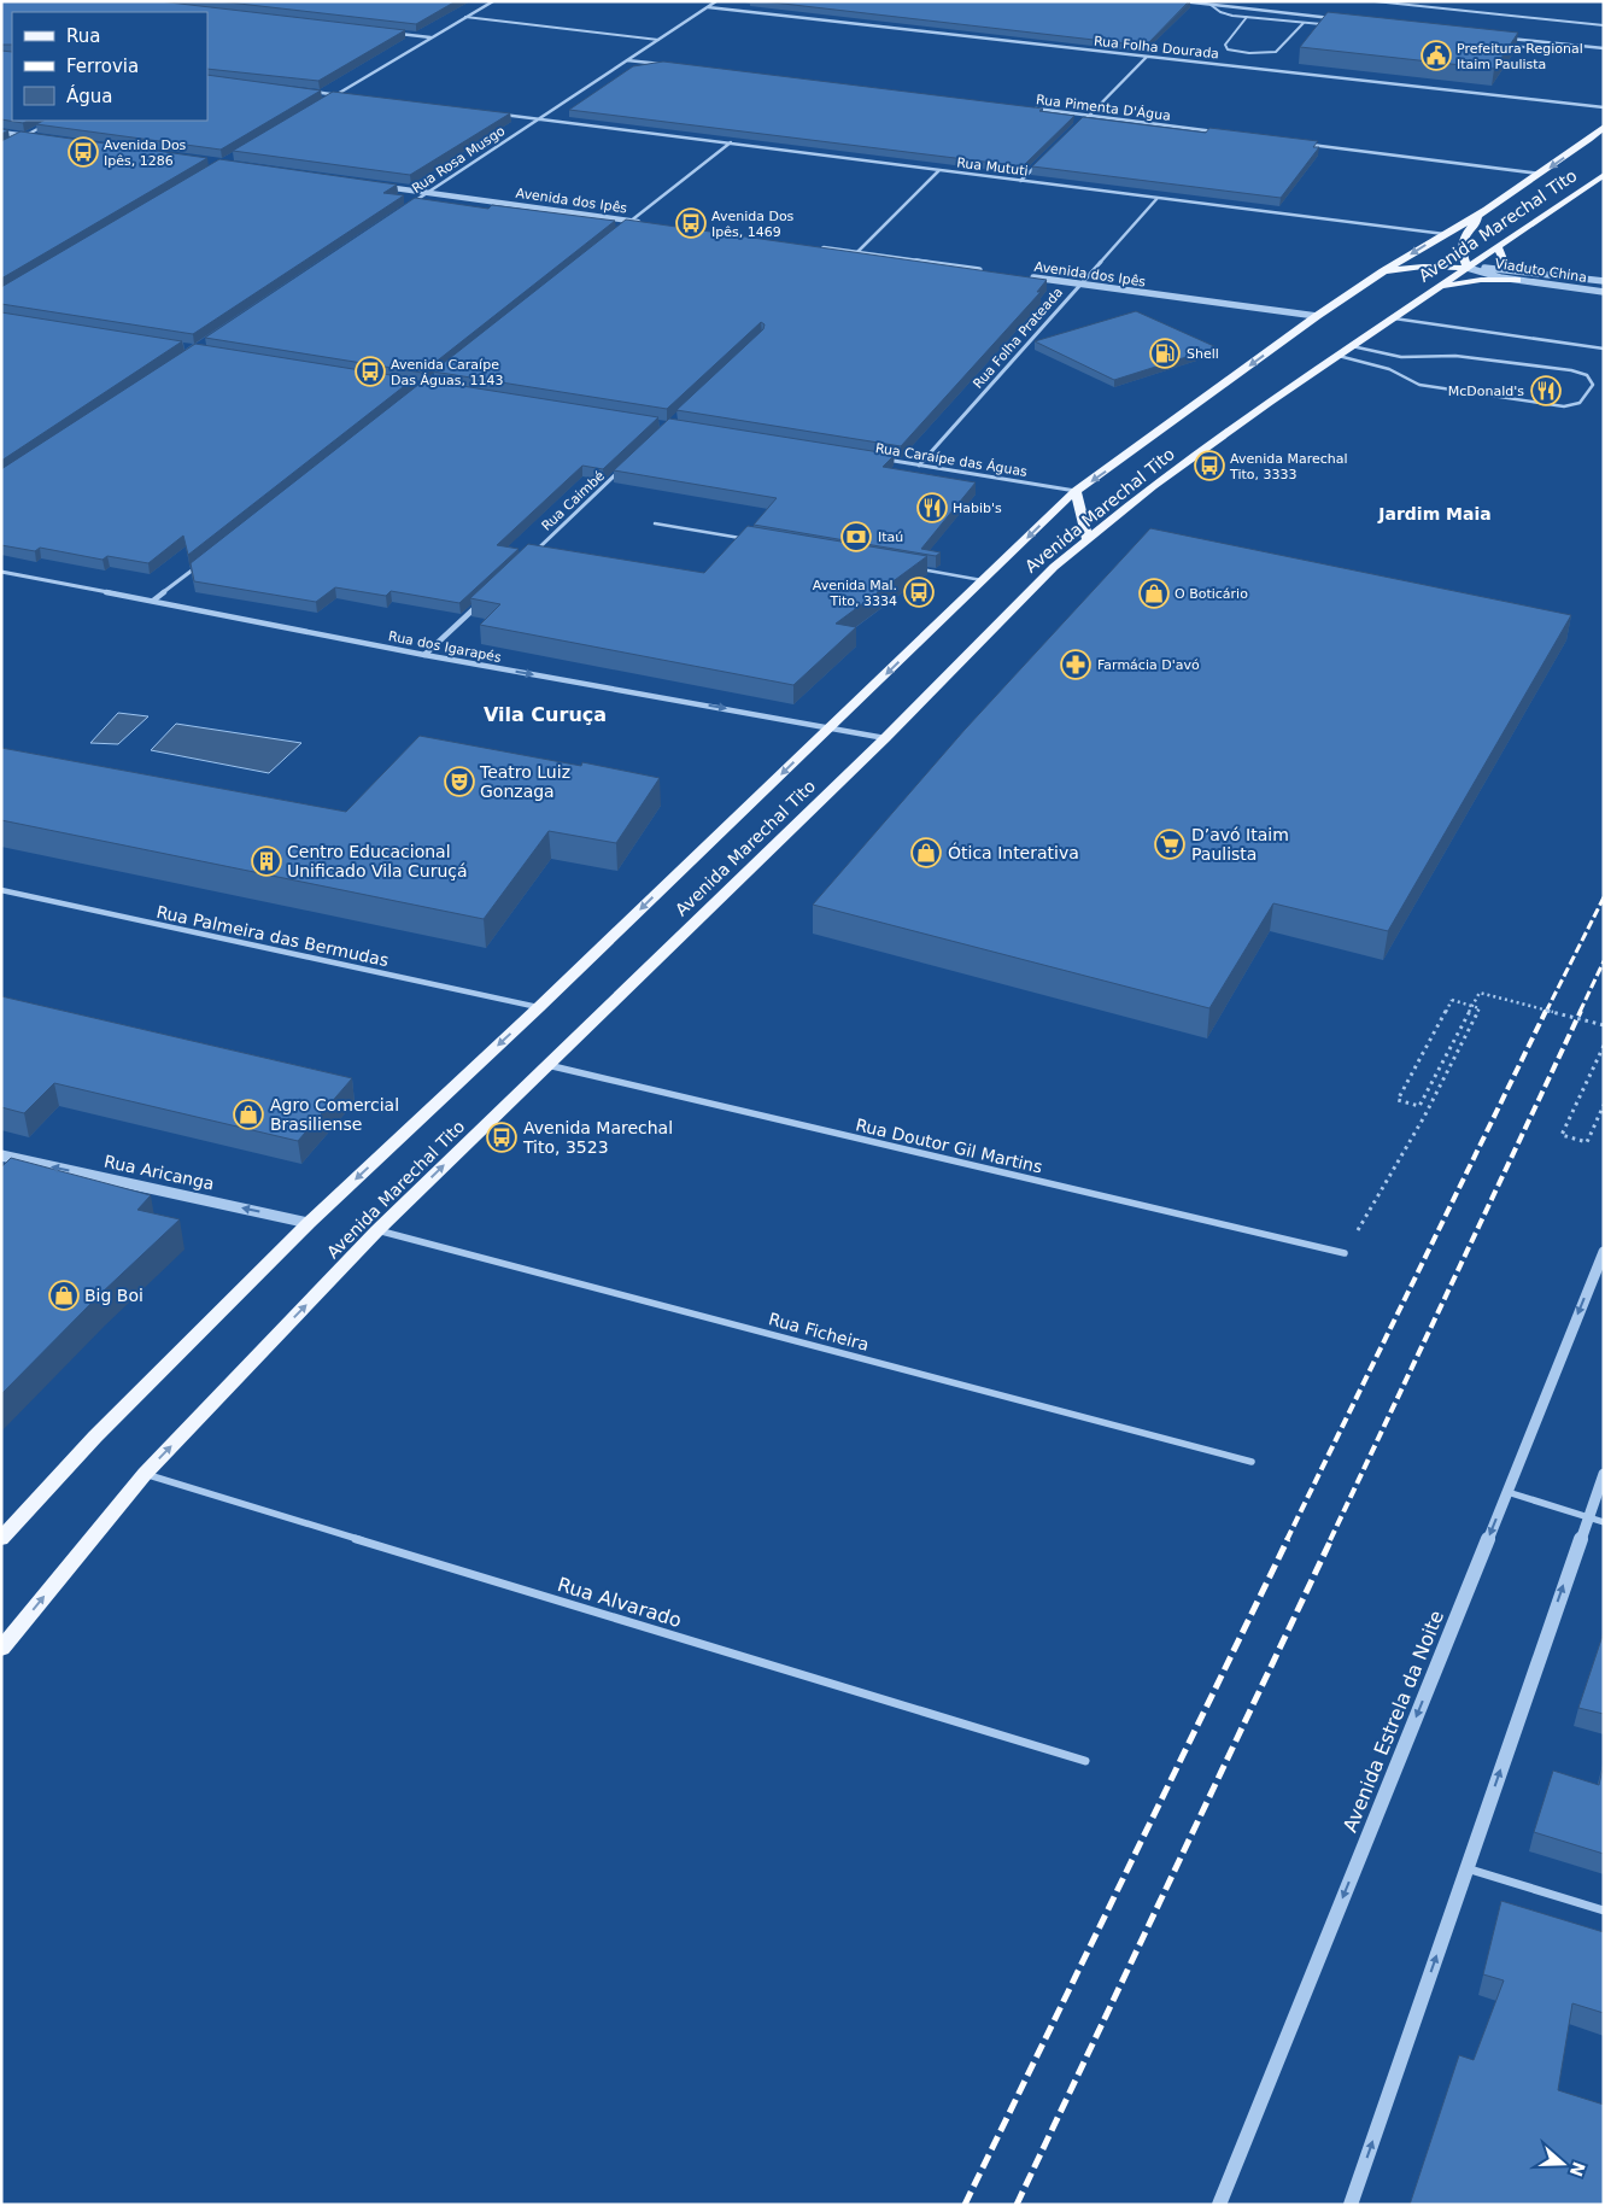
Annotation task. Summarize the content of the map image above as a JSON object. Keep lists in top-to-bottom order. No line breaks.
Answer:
{"streets":{"main road":["Avenida Marechal Tito"],"street":["Rua Folha Dourada","Rua Pimenta D'Água","Rua Rosa Musgo","Rua Mututi","Avenida dos Ipês","Viaduto China","Rua Folha Prateada","Rua Caraípe das Águas","Rua Caimbé","Rua dos Igarapés","Rua Palmeira das Bermudas","Rua Doutor Gil Martins","Rua Aricanga","Rua Ficheira","Rua Alvarado","Avenida Estrela da Noite"]},"crossings":[["Rua Folha Dourada","Rua Rosa Musgo"],["Rua Rosa Musgo","Rua Mututi"],["Rua Rosa Musgo","Avenida dos Ipês"],["Rua Mututi","Avenida Marechal Tito"],["Rua Mututi","Rua Folha Prateada"],["Avenida dos Ipês","Avenida Marechal Tito"],["Avenida dos Ipês","Rua Folha Prateada"],["Avenida Marechal Tito","Viaduto China"],["Avenida Marechal Tito","Rua Caraípe das Águas"],["Avenida Marechal Tito","Rua dos Igarapés"],["Avenida Marechal Tito","Rua Palmeira das Bermudas"],["Avenida Marechal Tito","Rua Doutor Gil Martins"],["Avenida Marechal Tito","Rua Aricanga"],["Avenida Marechal Tito","Rua Ficheira"],["Avenida Marechal Tito","Rua Alvarado"],["Rua Folha Prateada","Rua Caraípe das Águas"]],"one_way":["Rua dos Igarapés","Rua Aricanga","Avenida Estrela da Noite"],"districts":["Jardim Maia","Vila Curuça"],"places":{"public building":["Prefeitura Regional Itaim Paulista"],"bus stop":["Avenida Dos Ipês, 1286","Avenida Dos Ipês, 1469","Avenida Caraípe Das Águas, 1143","Avenida Marechal Tito, 3333","Avenida Mal. Tito, 3334","Avenida Marechal Tito, 3523"],"fuel station":["Shell"],"restaurant":["McDonald's","Habib's"],"bank":["Itaú"],"shop":["O Boticário","Ótica Interativa","Agro Comercial Brasiliense","Big Boi"],"pharmacy":["Farmácia D'avó"],"theatre":["Teatro Luiz Gonzaga"],"supermarket":["D’avó Itaim Paulista"],"building":["Centro Educacional Unificado Vila Curuçá"]},"legend":["Rua","Ferrovia","Água"],"north":"right"}
